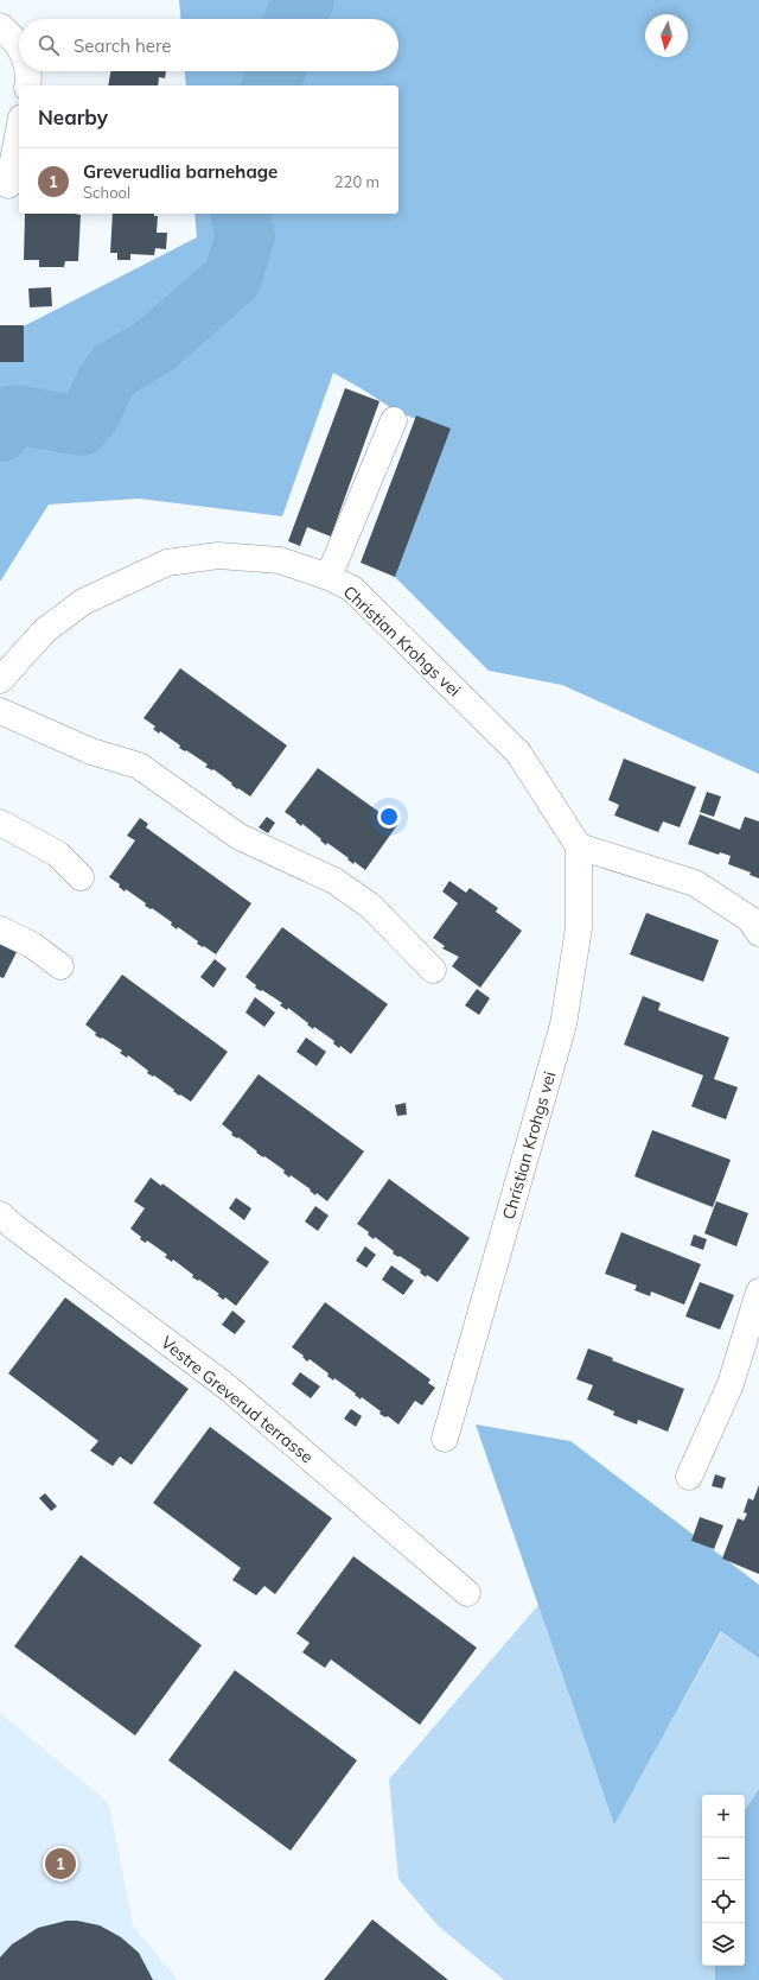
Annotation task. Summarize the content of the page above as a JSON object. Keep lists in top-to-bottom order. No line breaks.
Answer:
{"streets":{"street":["Christian Krohgs vei","Vestre Greverud terrasse"]},"north":"bottom","page":{"search":"Search here","heading":"Nearby","list":[{"mark":"1","name":"Greverudlia barnehage","note":"School","value":"220 m"}],"map_buttons":["+","−"],"pins":"1"}}
